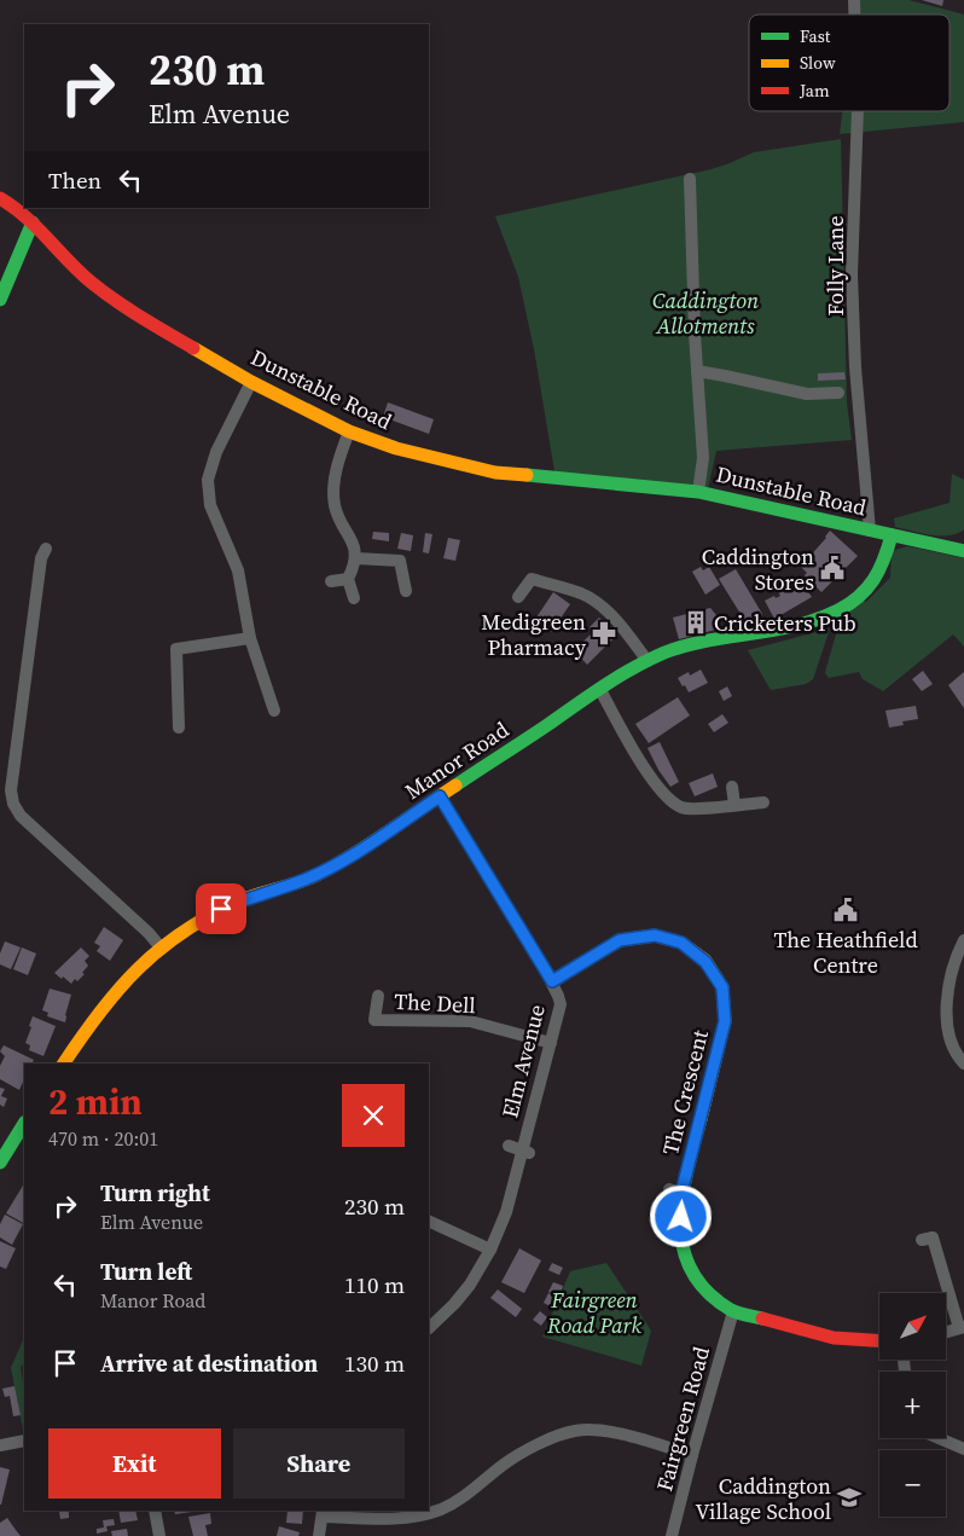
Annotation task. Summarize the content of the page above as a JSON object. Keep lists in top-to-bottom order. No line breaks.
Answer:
{"streets":{"street":["Folly Lane","Dunstable Road","Manor Road","The Dell","Elm Avenue","The Crescent","Fairgreen Road"]},"crossings":[["Folly Lane","Dunstable Road"],["Dunstable Road","Manor Road"],["Manor Road","Elm Avenue"],["The Dell","Elm Avenue"],["Elm Avenue","The Crescent"],["The Crescent","Fairgreen Road"]],"parks":["Caddington Allotments","Fairgreen Road Park"],"places":{"public building":["Caddington Stores","The Heathfield Centre"],"building":["Cricketers Pub"],"pharmacy":["Medigreen Pharmacy"],"school or university":["Caddington Village School"]},"legend":["Fast","Slow","Jam"],"north":"top right","page":{"turn":["230 m","Elm Avenue"],"then":"Then","heading":["2 min","470 m · 20:01"],"list":[{"name":"Turn right","note":"Elm Avenue","value":"230 m"},{"name":"Turn left","note":"Manor Road","value":"110 m"},{"name":"Arrive at destination","value":"130 m"}],"map_buttons":["+","−"],"buttons":["Exit","Share"]}}
